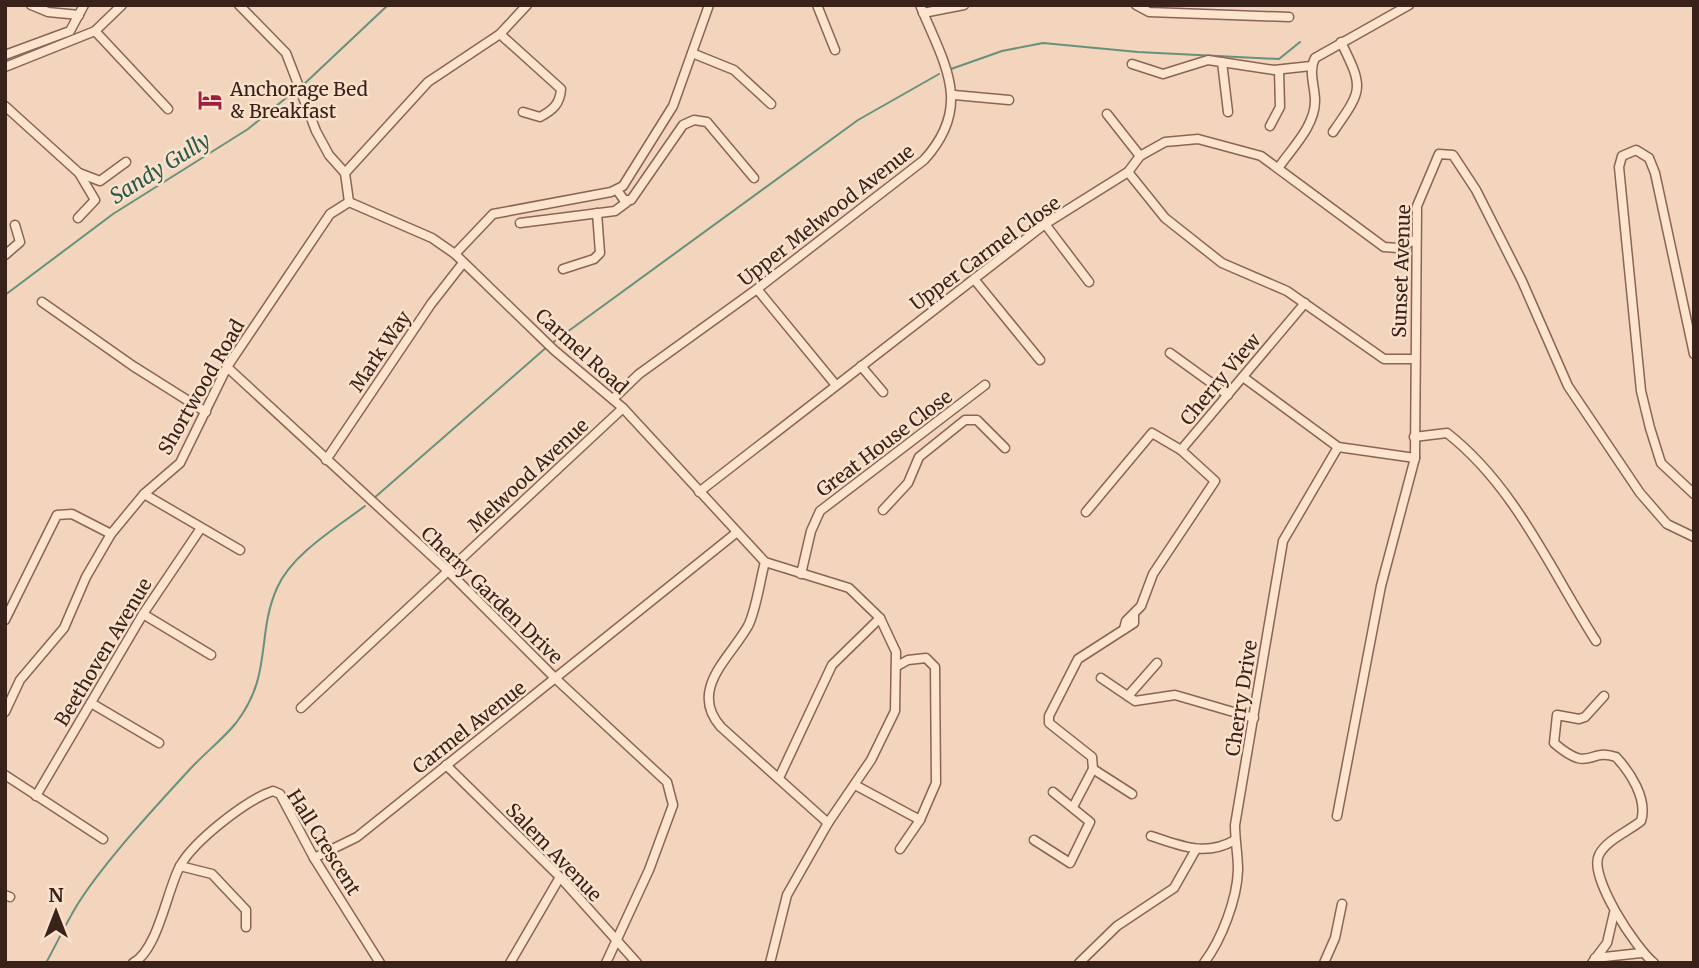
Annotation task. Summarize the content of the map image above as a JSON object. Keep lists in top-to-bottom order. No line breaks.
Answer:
{"streets":{"street":["Upper Melwood Avenue","Upper Carmel Close","Sunset Avenue","Mark Way","Carmel Road","Cherry View","Shortwood Road","Great House Close","Melwood Avenue","Cherry Garden Drive","Beethoven Avenue","Cherry Drive","Carmel Avenue","Hall Crescent","Salem Avenue"]},"crossings":[["Upper Melwood Avenue","Carmel Road"],["Upper Carmel Close","Sunset Avenue"],["Upper Carmel Close","Carmel Road"],["Mark Way","Carmel Road"],["Mark Way","Cherry Garden Drive"],["Carmel Road","Shortwood Road"],["Carmel Road","Melwood Avenue"],["Carmel Road","Carmel Avenue"],["Shortwood Road","Cherry Garden Drive"],["Melwood Avenue","Cherry Garden Drive"],["Cherry Garden Drive","Carmel Avenue"],["Cherry Garden Drive","Salem Avenue"],["Carmel Avenue","Hall Crescent"],["Carmel Avenue","Salem Avenue"]],"water":["Sandy Gully"],"places":{"hotel":["Anchorage Bed & Breakfast"]},"north":"top"}
